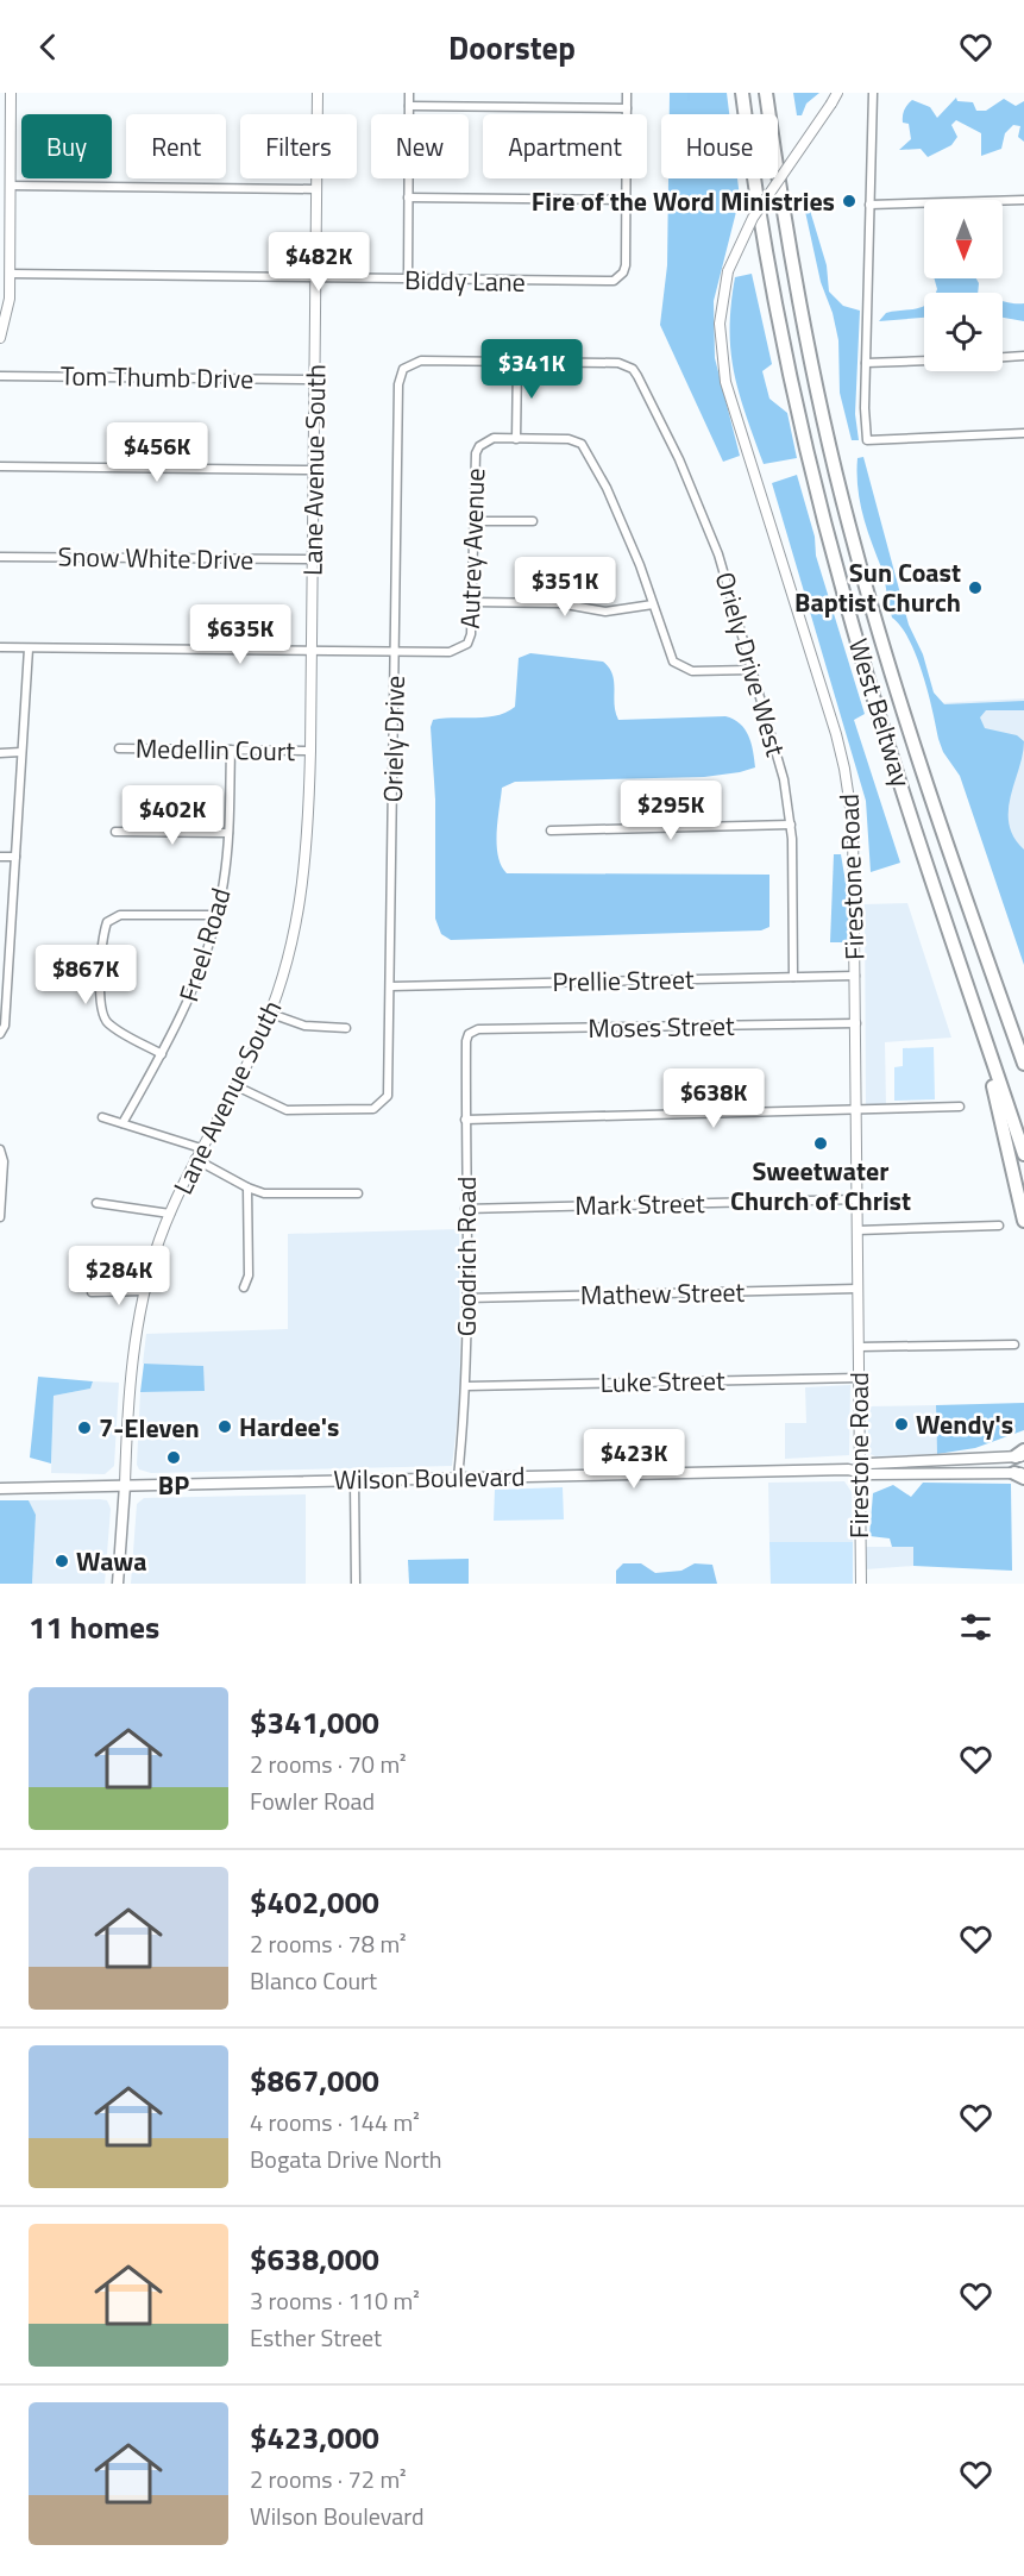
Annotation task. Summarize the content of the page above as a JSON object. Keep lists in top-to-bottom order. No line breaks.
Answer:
{"streets":{"highway":["West Beltway"],"main road":["Lane Avenue South","Wilson Boulevard"],"street":["Biddy Lane","Tom Thumb Drive","Autrey Avenue","Snow White Drive","Oriely Drive West","Oriely Drive","Medellin Court","Firestone Road","Freel Road","Prellie Street","Moses Street","Mark Street","Goodrich Road","Mathew Street","Luke Street"]},"crossings":[["Biddy Lane","Lane Avenue South"],["Tom Thumb Drive","Lane Avenue South"],["Lane Avenue South","Snow White Drive"],["Lane Avenue South","Oriely Drive"],["Lane Avenue South","Medellin Court"],["Lane Avenue South","Wilson Boulevard"],["Autrey Avenue","Oriely Drive"],["Oriely Drive West","Oriely Drive"],["Oriely Drive West","Prellie Street"],["Oriely Drive","Prellie Street"],["Medellin Court","Freel Road"],["Firestone Road","Prellie Street"],["Firestone Road","Moses Street"],["Firestone Road","Mark Street"],["Firestone Road","Mathew Street"],["Firestone Road","Luke Street"],["Firestone Road","Wilson Boulevard"],["Moses Street","Goodrich Road"],["Mark Street","Goodrich Road"],["Goodrich Road","Mathew Street"],["Goodrich Road","Luke Street"],["Goodrich Road","Wilson Boulevard"]],"places":["Fire of the Word Ministries","Sun Coast Baptist Church","Sweetwater Church of Christ","Wendy's","Hardee's","7-Eleven","BP","Wawa"],"north":"bottom","page":{"header":"Doorstep","chip":["Buy","Rent","Filters","New","Apartment","House"],"price":["$482K","$341K","$456K","$351K","$635K","$295K","$402K","$867K","$638K","$284K","$423K"],"heading":"11 homes","list":[{"name":"$341,000","note":"2 rooms · 70 m² · Fowler Road"},{"name":"$402,000","note":"2 rooms · 78 m² · Blanco Court"},{"name":"$867,000","note":"4 rooms · 144 m² · Bogata Drive North"},{"name":"$638,000","note":"3 rooms · 110 m² · Esther Street"},{"name":"$423,000","note":"2 rooms · 72 m² · Wilson Boulevard"}]}}
